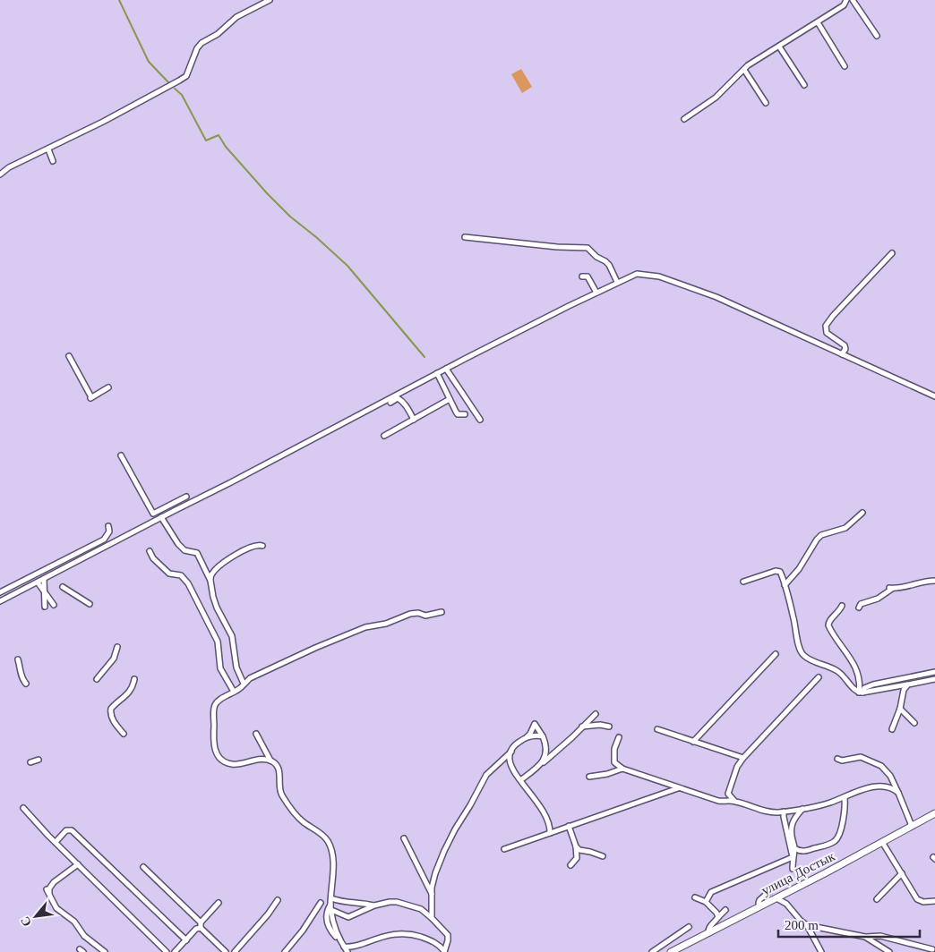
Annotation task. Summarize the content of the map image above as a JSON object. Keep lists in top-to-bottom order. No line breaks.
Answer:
{"streets":{"main road":["улица Достык"]},"scale_bar":"200 m","north":"bottom left"}
